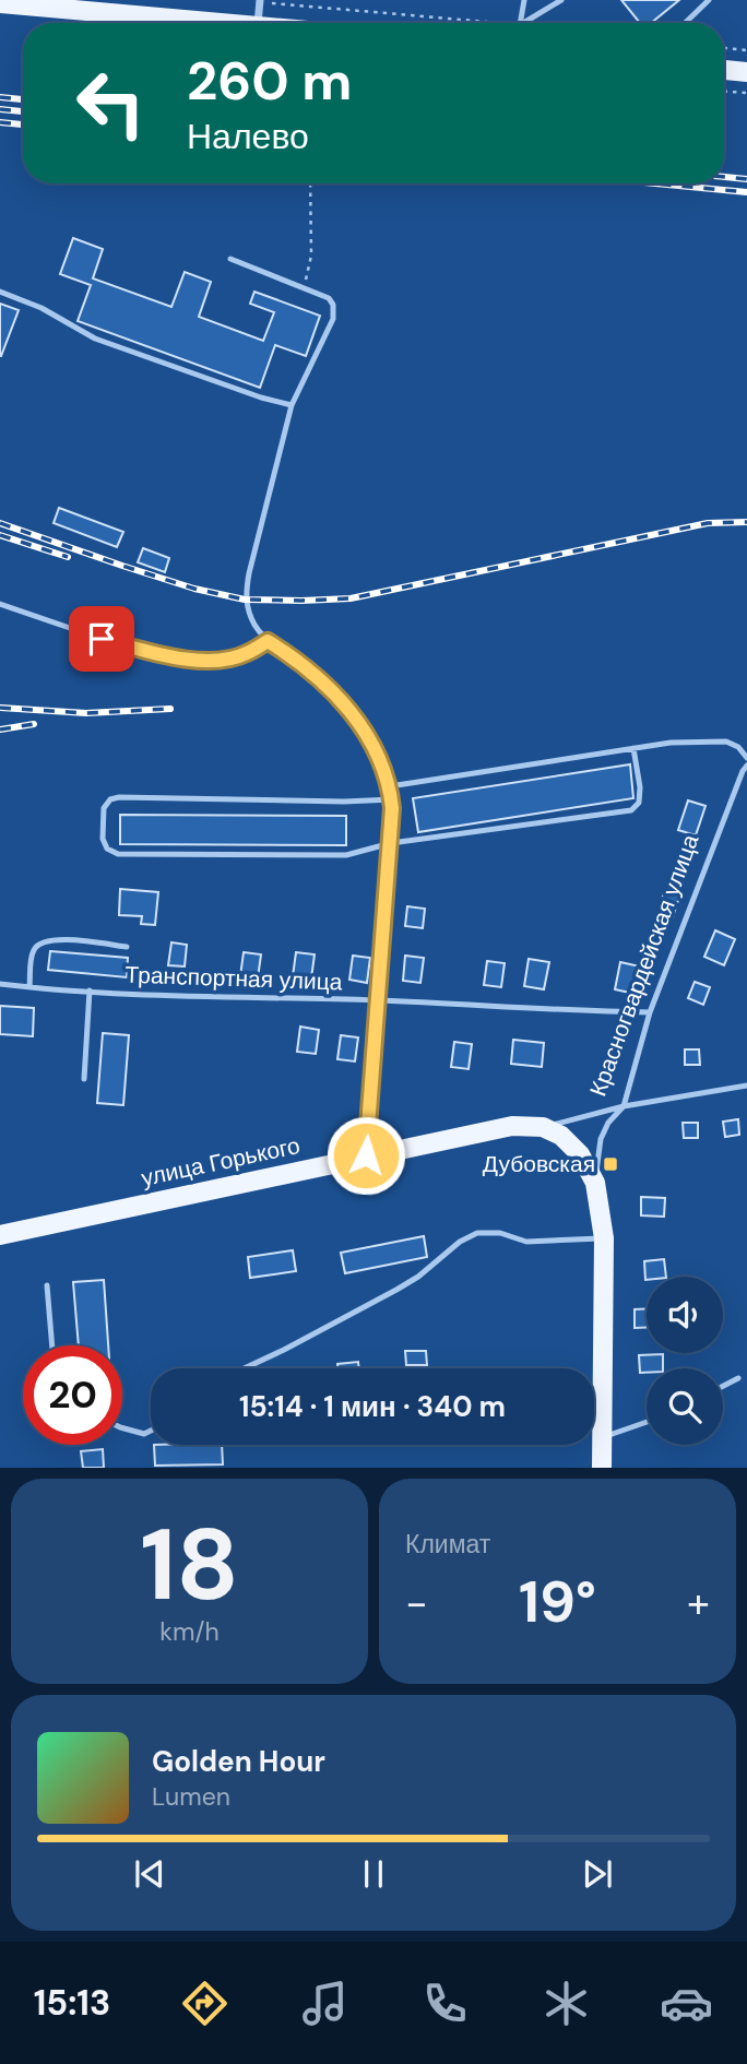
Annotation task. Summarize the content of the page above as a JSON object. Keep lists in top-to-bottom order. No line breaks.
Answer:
{"streets":{"main road":["улица Горького"],"lane":["Красногвардейская улица","Транспортная улица"]},"crossings":[["Красногвардейская улица","Транспортная улица"],["Красногвардейская улица","улица Горького"]],"places":{"transit":["Дубовская"]},"page":{"turn":["260 m","Налево"],"limit":"20","trip":"15:14 · 1 мин · 340 m","tile":[["18","km/h"],"Климат"],"heat":["−","19°","+"],"song":["Golden Hour","Lumen"],"tabs":"15:13"}}
